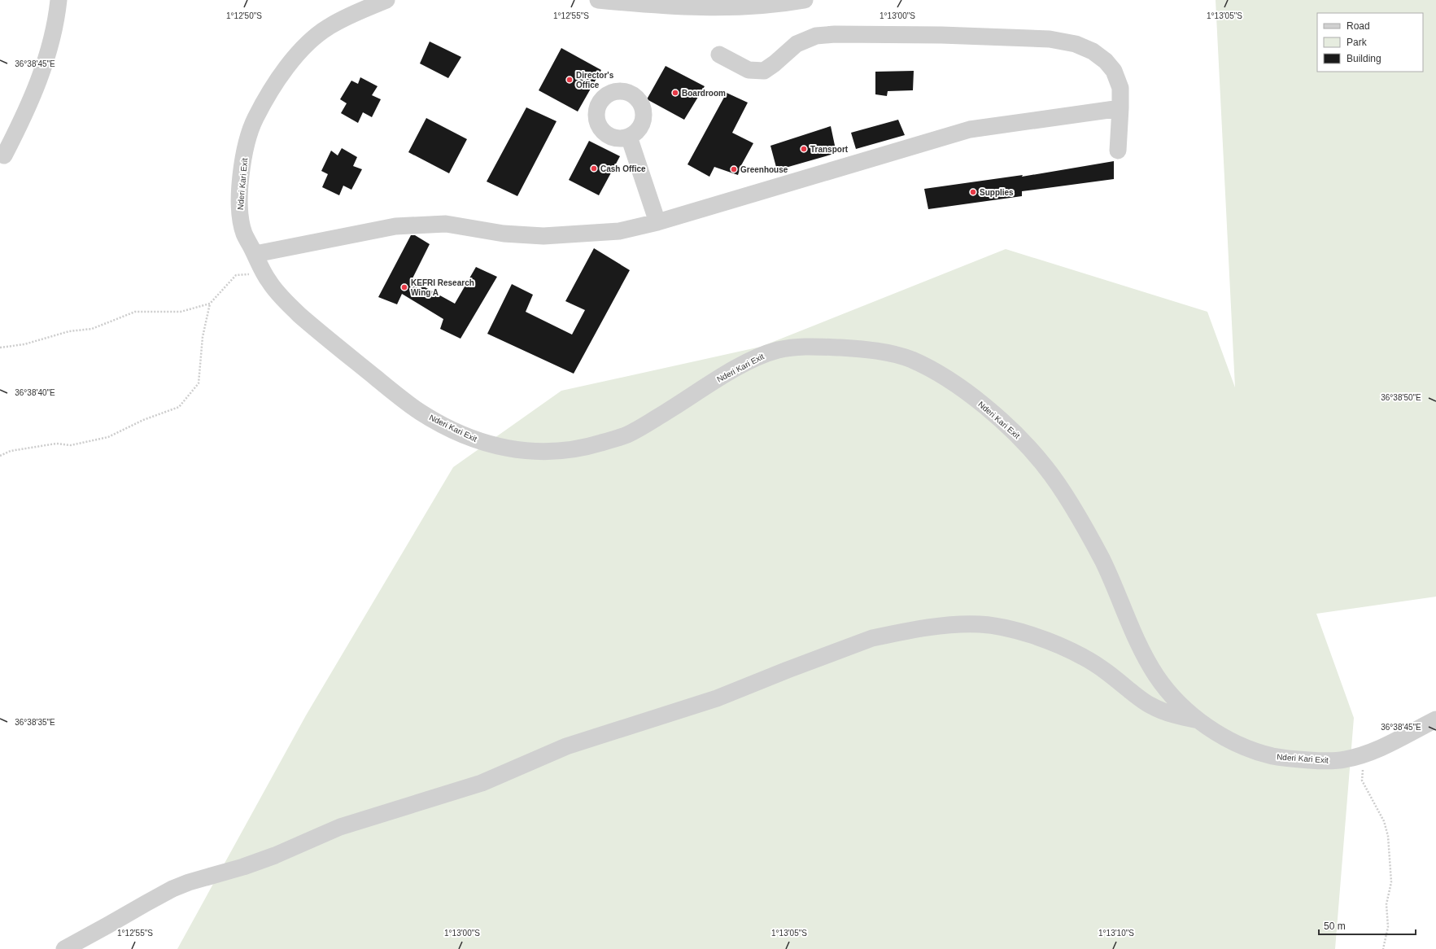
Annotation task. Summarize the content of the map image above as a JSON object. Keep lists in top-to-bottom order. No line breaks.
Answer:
{"streets":{"street":["Nderi Kari Exit"]},"places":["Director's Office","Boardroom","Transport","Cash Office","Greenhouse","Supplies","KEFRI Research Wing A"],"legend":["Road","Park","Building"],"scale_bar":"50 m","coordinates":["1°12'50\"S","1°12'55\"S","1°13'00\"S","1°13'05\"S","36°38'45\"E","36°38'40\"E","36°38'50\"E","36°38'35\"E","1°13'10\"S"]}
